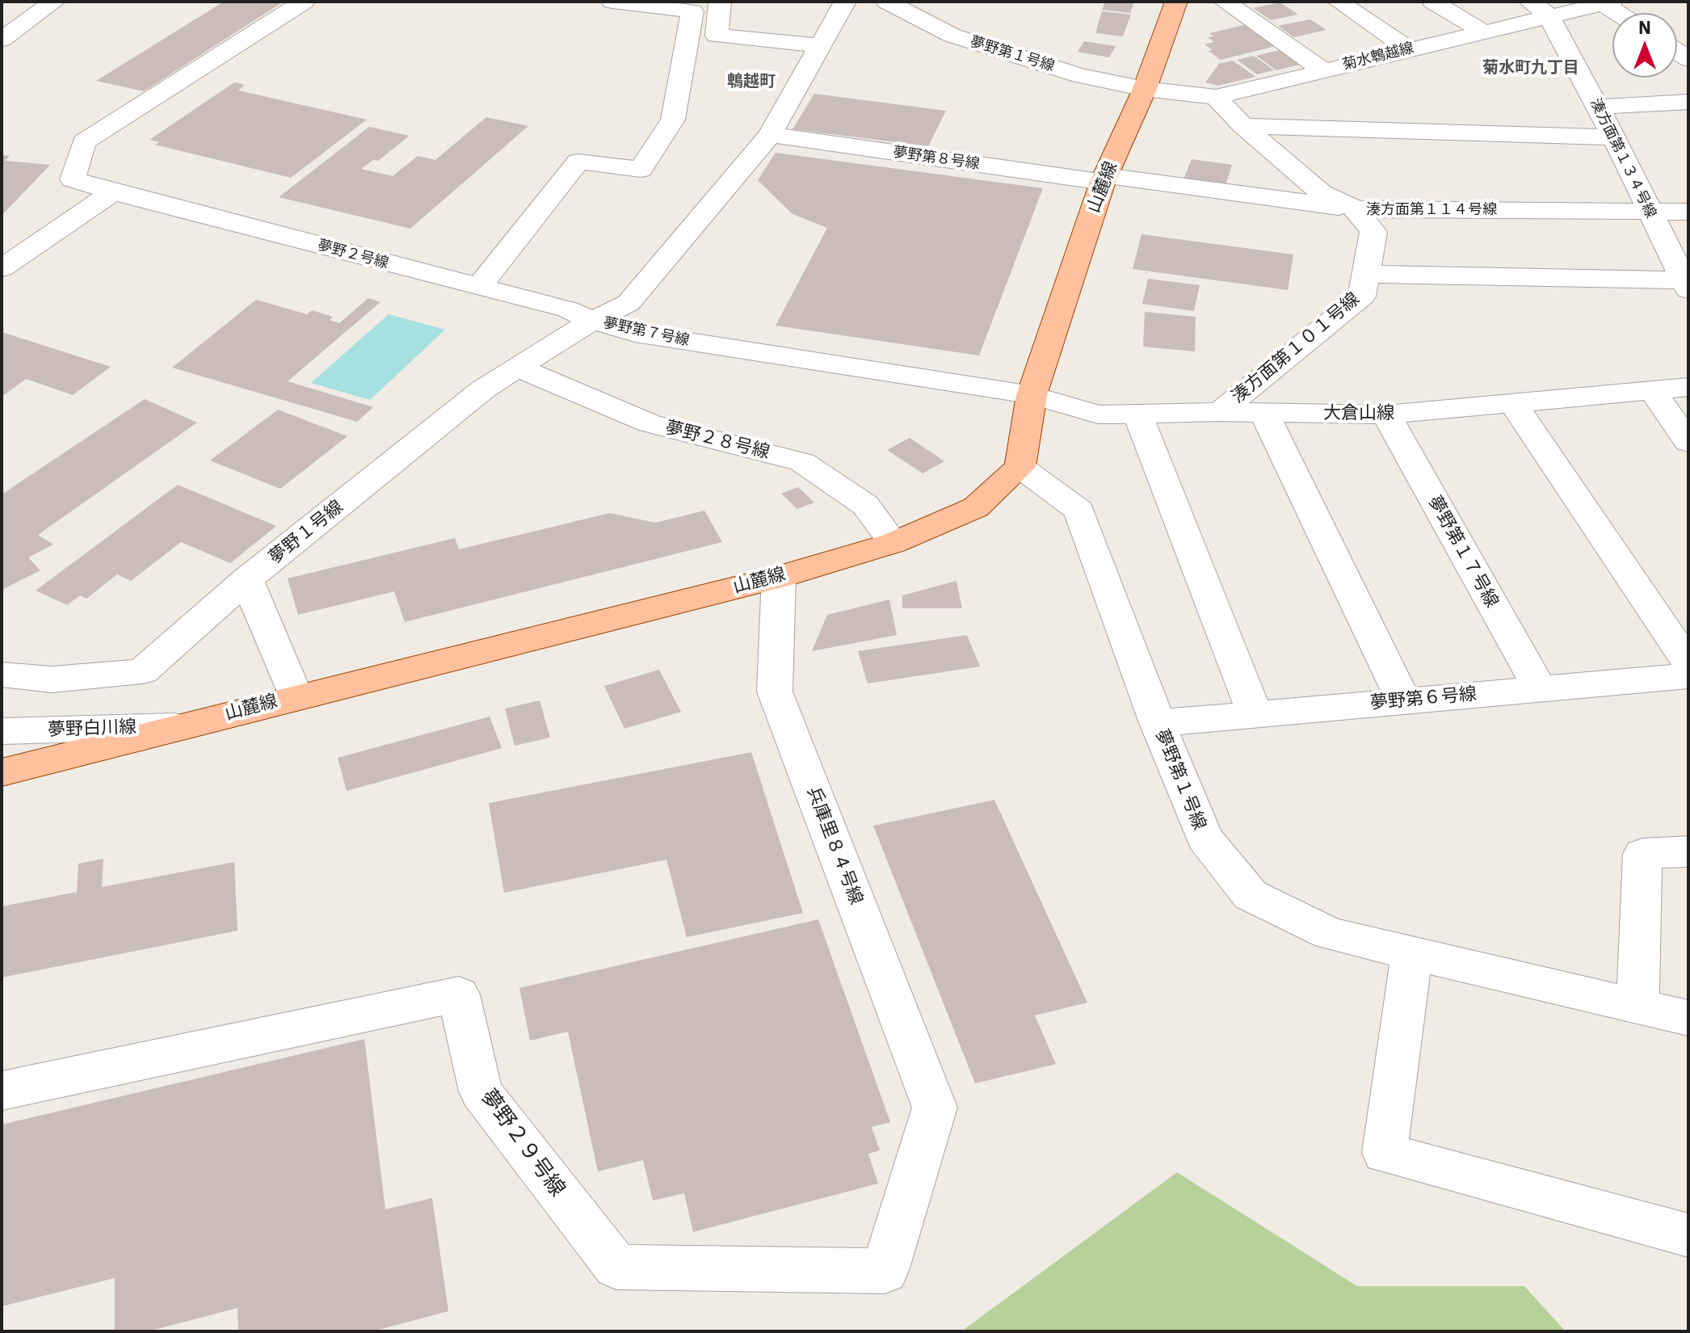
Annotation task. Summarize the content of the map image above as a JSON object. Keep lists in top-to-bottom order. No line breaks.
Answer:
{"streets":{"main road":["山麓線"],"street":["夢野第１号線","菊水鵯越線","夢野第８号線","湊方面第１３４号線","湊方面第１１４号線","夢野２号線","夢野第７号線","湊方面第１０１号線","大倉山線","夢野２８号線","夢野１号線","夢野第１７号線","夢野第６号線","夢野白川線","兵庫里８４号線","夢野２９号線"]},"crossings":[["夢野第１号線","菊水鵯越線"],["夢野第１号線","山麓線"],["夢野第１号線","夢野第６号線"],["菊水鵯越線","湊方面第１３４号線"],["菊水鵯越線","山麓線"],["菊水鵯越線","湊方面第１１４号線"],["夢野第８号線","山麓線"],["夢野第８号線","湊方面第１１４号線"],["夢野第８号線","夢野第７号線"],["夢野第８号線","湊方面第１０１号線"],["湊方面第１３４号線","湊方面第１１４号線"],["山麓線","夢野第７号線"],["山麓線","大倉山線"],["山麓線","夢野２８号線"],["山麓線","夢野白川線"],["山麓線","兵庫里８４号線"],["湊方面第１１４号線","湊方面第１０１号線"],["夢野２号線","夢野第７号線"],["夢野２号線","夢野１号線"],["夢野第７号線","大倉山線"],["夢野第７号線","夢野１号線"],["湊方面第１０１号線","大倉山線"],["大倉山線","夢野第１７号線"],["夢野２８号線","夢野１号線"],["夢野第１７号線","夢野第６号線"],["兵庫里８４号線","夢野２９号線"]],"districts":["菊水町九丁目","鵯越町"],"north":"top"}
